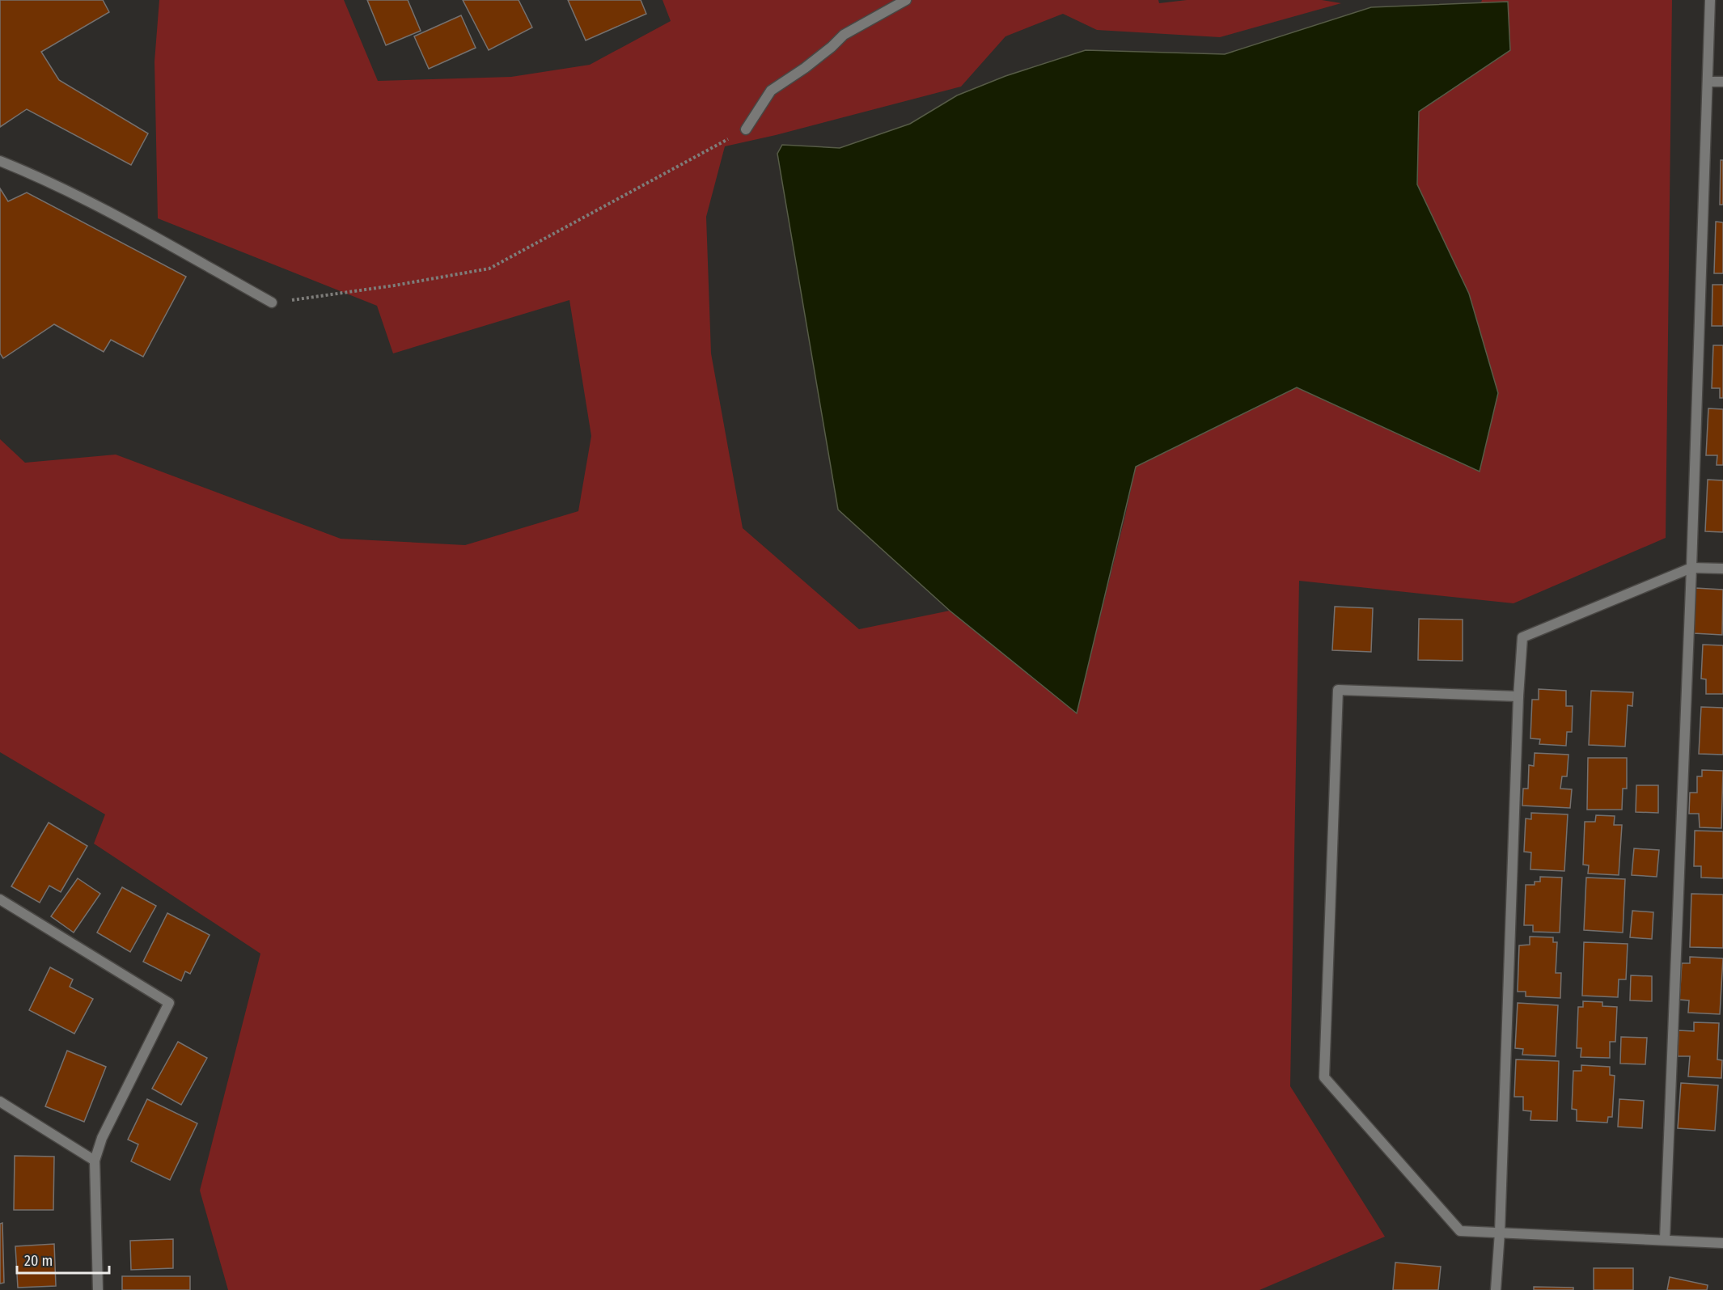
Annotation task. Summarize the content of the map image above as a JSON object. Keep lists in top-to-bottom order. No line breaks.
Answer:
{"scale_bar":"20 m"}
